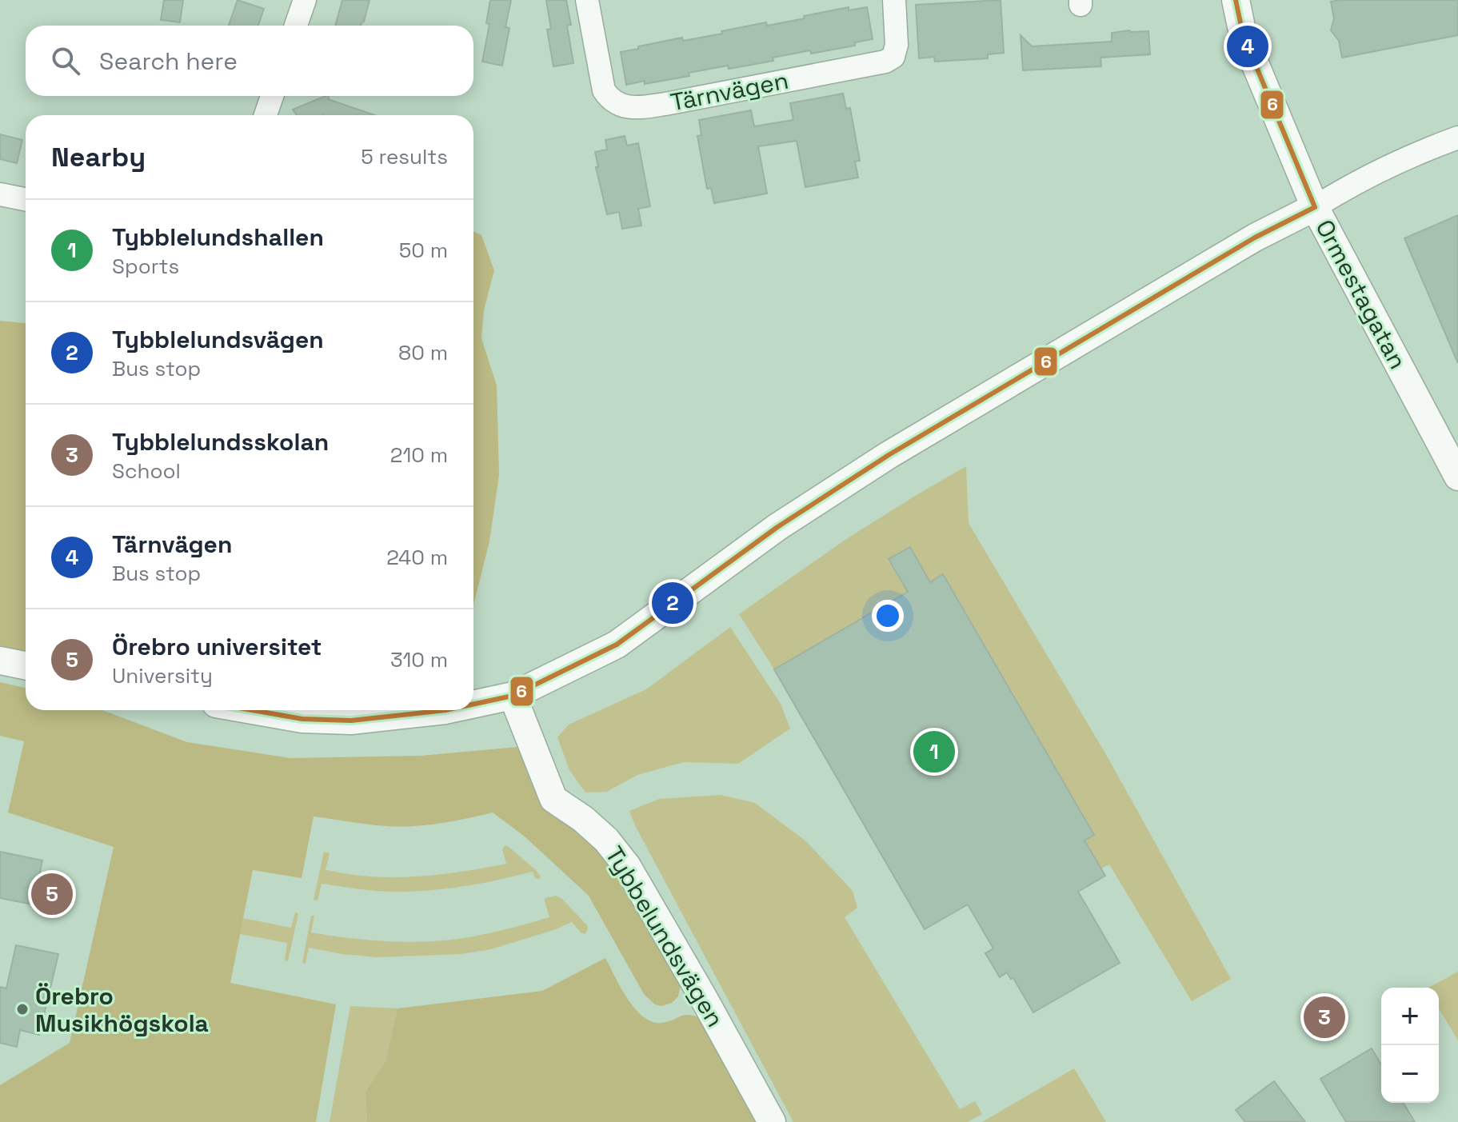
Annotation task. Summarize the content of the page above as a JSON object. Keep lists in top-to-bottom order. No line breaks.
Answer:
{"streets":{"street":["Tärnvägen","Ormestagatan","Tybbelundsvägen"]},"places":["Örebro Musikhögskola"],"lines":["transit line 6"],"page":{"pins":["4","2","1","5","3"],"search":"Search here","heading":["Nearby","5 results"],"list":[{"mark":"1","name":"Tybblelundshallen","note":"Sports","value":"50 m"},{"mark":"2","name":"Tybblelundsvägen","note":"Bus stop","value":"80 m"},{"mark":"3","name":"Tybblelundsskolan","note":"School","value":"210 m"},{"mark":"4","name":"Tärnvägen","note":"Bus stop","value":"240 m"},{"mark":"5","name":"Örebro universitet","note":"University","value":"310 m"}],"map_buttons":["+","−"]}}
